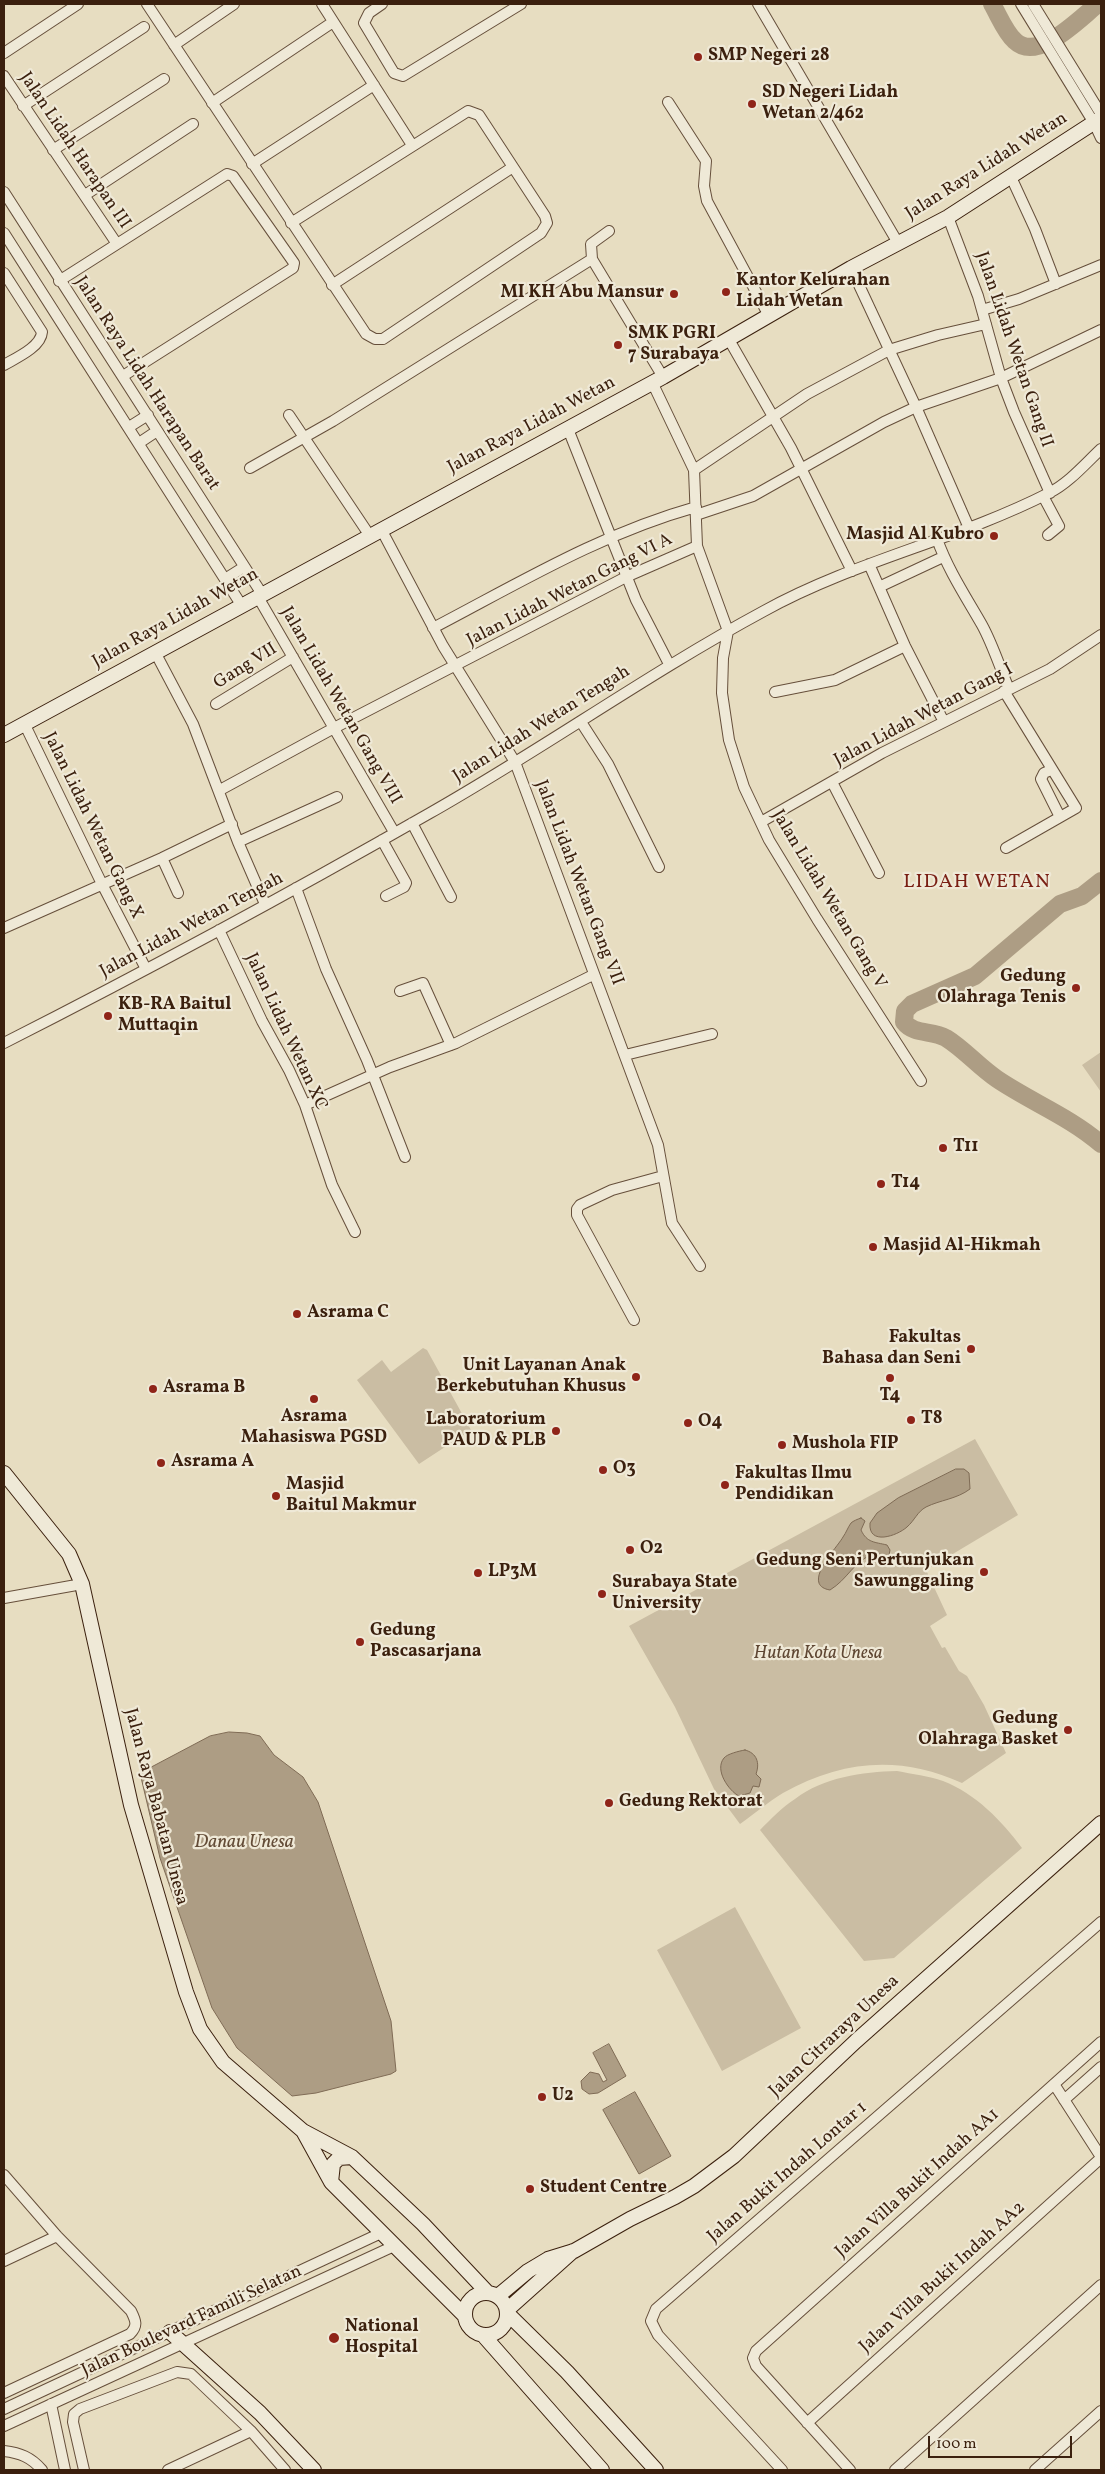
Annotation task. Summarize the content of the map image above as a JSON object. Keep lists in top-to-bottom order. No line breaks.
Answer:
{"streets":{"main road":["Jalan Raya Lidah Wetan","Jalan Raya Babatan Unesa","Jalan Citraraya Unesa"],"street":["Jalan Lidah Harapan III","Jalan Lidah Wetan Gang II","Jalan Raya Lidah Harapan Barat","Jalan Lidah Wetan Gang VI A","Gang VII","Jalan Lidah Wetan Gang VIII","Jalan Lidah Wetan Gang I","Jalan Lidah Wetan Tengah","Jalan Lidah Wetan Gang X","Jalan Lidah Wetan Gang VII","Jalan Lidah Wetan Gang V","Jalan Lidah Wetan XC","Jalan Bukit Indah Lontar 1","Jalan Villa Bukit Indah AA1","Jalan Villa Bukit Indah AA2","Jalan Boulevard Famili Selatan"]},"crossings":[["Jalan Raya Lidah Wetan","Jalan Lidah Wetan Gang II"],["Jalan Raya Lidah Wetan","Jalan Raya Lidah Harapan Barat"],["Jalan Raya Lidah Wetan","Jalan Lidah Wetan Gang VIII"],["Jalan Raya Lidah Wetan","Jalan Lidah Wetan Gang X"],["Jalan Raya Lidah Wetan","Jalan Lidah Wetan Gang VII"],["Jalan Lidah Wetan Gang II","Jalan Lidah Wetan Tengah"],["Jalan Raya Lidah Harapan Barat","Jalan Lidah Wetan Gang VIII"],["Jalan Lidah Wetan Gang VI A","Jalan Lidah Wetan Gang VIII"],["Jalan Lidah Wetan Gang VI A","Jalan Lidah Wetan Gang VII"],["Gang VII","Jalan Lidah Wetan Gang VIII"],["Jalan Lidah Wetan Gang VIII","Jalan Lidah Wetan Tengah"],["Jalan Lidah Wetan Gang I","Jalan Lidah Wetan Gang V"],["Jalan Lidah Wetan Tengah","Jalan Lidah Wetan Gang X"],["Jalan Lidah Wetan Tengah","Jalan Lidah Wetan Gang VII"],["Jalan Lidah Wetan Tengah","Jalan Lidah Wetan Gang V"],["Jalan Lidah Wetan Tengah","Jalan Lidah Wetan XC"],["Jalan Villa Bukit Indah AA1","Jalan Villa Bukit Indah AA2"]],"districts":["LIDAH WETAN"],"water":["Danau Unesa"],"parks":["Hutan Kota Unesa"],"places":["SMP Negeri 28","SD Negeri Lidah Wetan 2/462","Kantor Kelurahan Lidah Wetan","MI KH Abu Mansur","SMK PGRI 7 Surabaya","Masjid Al Kubro","Gedung Olahraga Tenis","KB-RA Baitul Muttaqin","T11","T14","Masjid Al-Hikmah","Asrama C","Fakultas Bahasa dan Seni","Unit Layanan Anak Berkebutuhan Khusus","T4","Asrama B","Asrama Mahasiswa PGSD","T8","O4","Laboratorium PAUD & PLB","Mushola FIP","Asrama A","O3","Fakultas Ilmu Pendidikan","Masjid Baitul Makmur","O2","Gedung Seni Pertunjukan Sawunggaling","LP3M","Surabaya State University","Gedung Pascasarjana","Gedung Olahraga Basket","Gedung Rektorat","U2","Student Centre","National Hospital"],"scale_bar":"100 m"}
